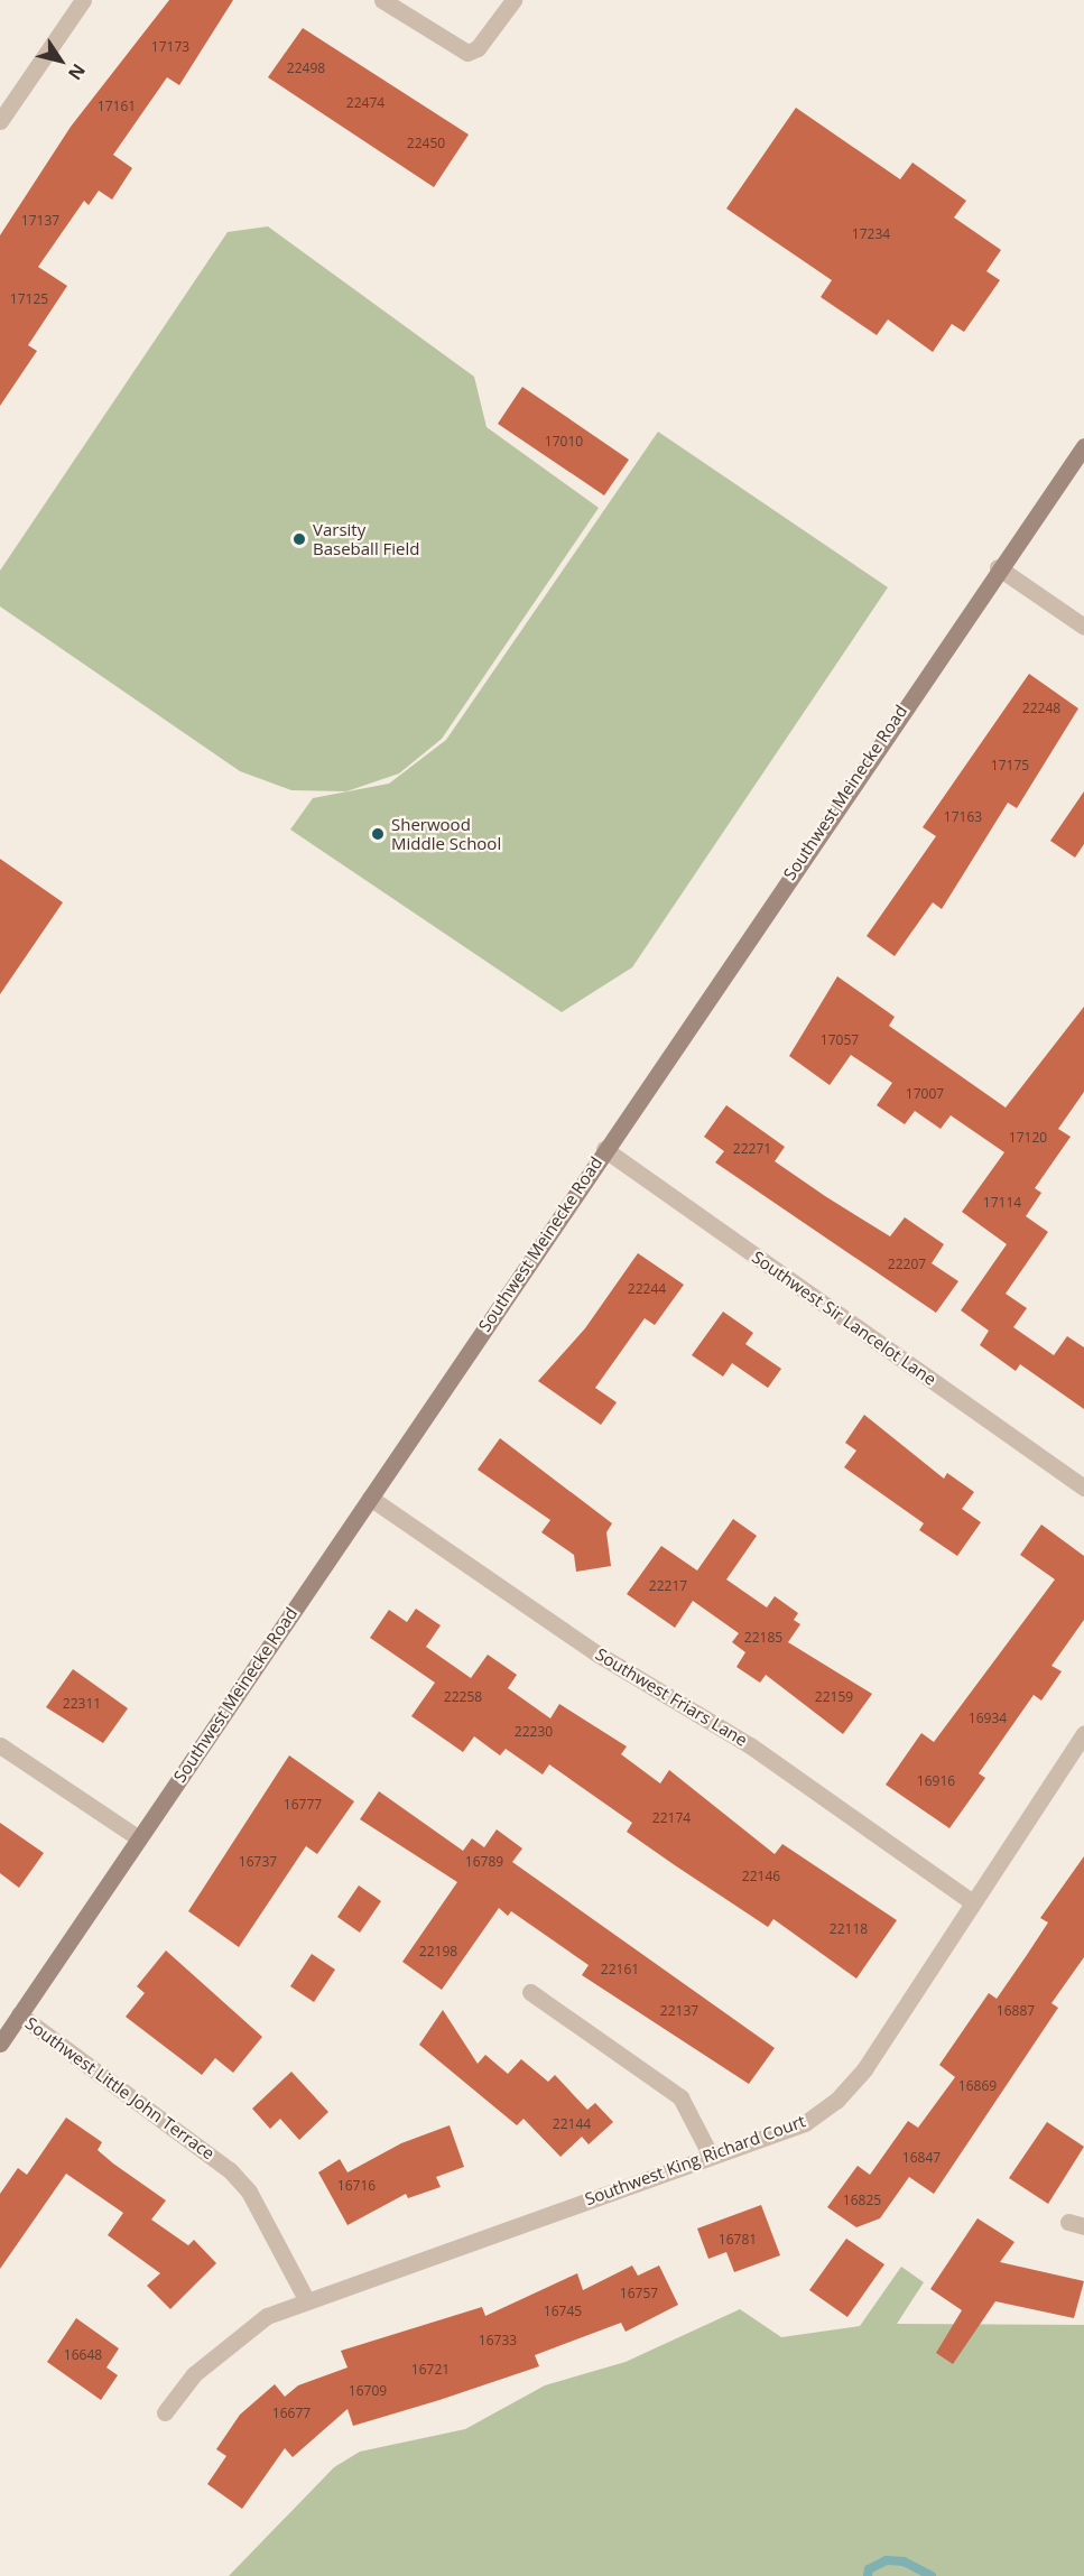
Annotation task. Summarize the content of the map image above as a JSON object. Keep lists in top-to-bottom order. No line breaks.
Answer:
{"streets":{"main road":["Southwest Meinecke Road"],"street":["Southwest Sir Lancelot Lane","Southwest Friars Lane","Southwest Little John Terrace","Southwest King Richard Court"]},"crossings":[["Southwest Meinecke Road","Southwest Sir Lancelot Lane"],["Southwest Meinecke Road","Southwest Friars Lane"],["Southwest Meinecke Road","Southwest Little John Terrace"],["Southwest Friars Lane","Southwest King Richard Court"],["Southwest Little John Terrace","Southwest King Richard Court"]],"places":["Varsity Baseball Field","Sherwood Middle School"],"house_numbers":["17173","22498","22474","17161","22450","17137","17234","17125","17010","22248","17175","17163","17057","17007","17120","22271","17114","22207","22244","22217","22185","22258","22159","22311","16934","22230","16916","16777","22174","16737","16789","22146","22118","22198","22161","22137","16887","16869","22144","16847","16716","16825","16781","16757","16745","16733","16648","16721","16709","16677"],"north":"bottom right"}
